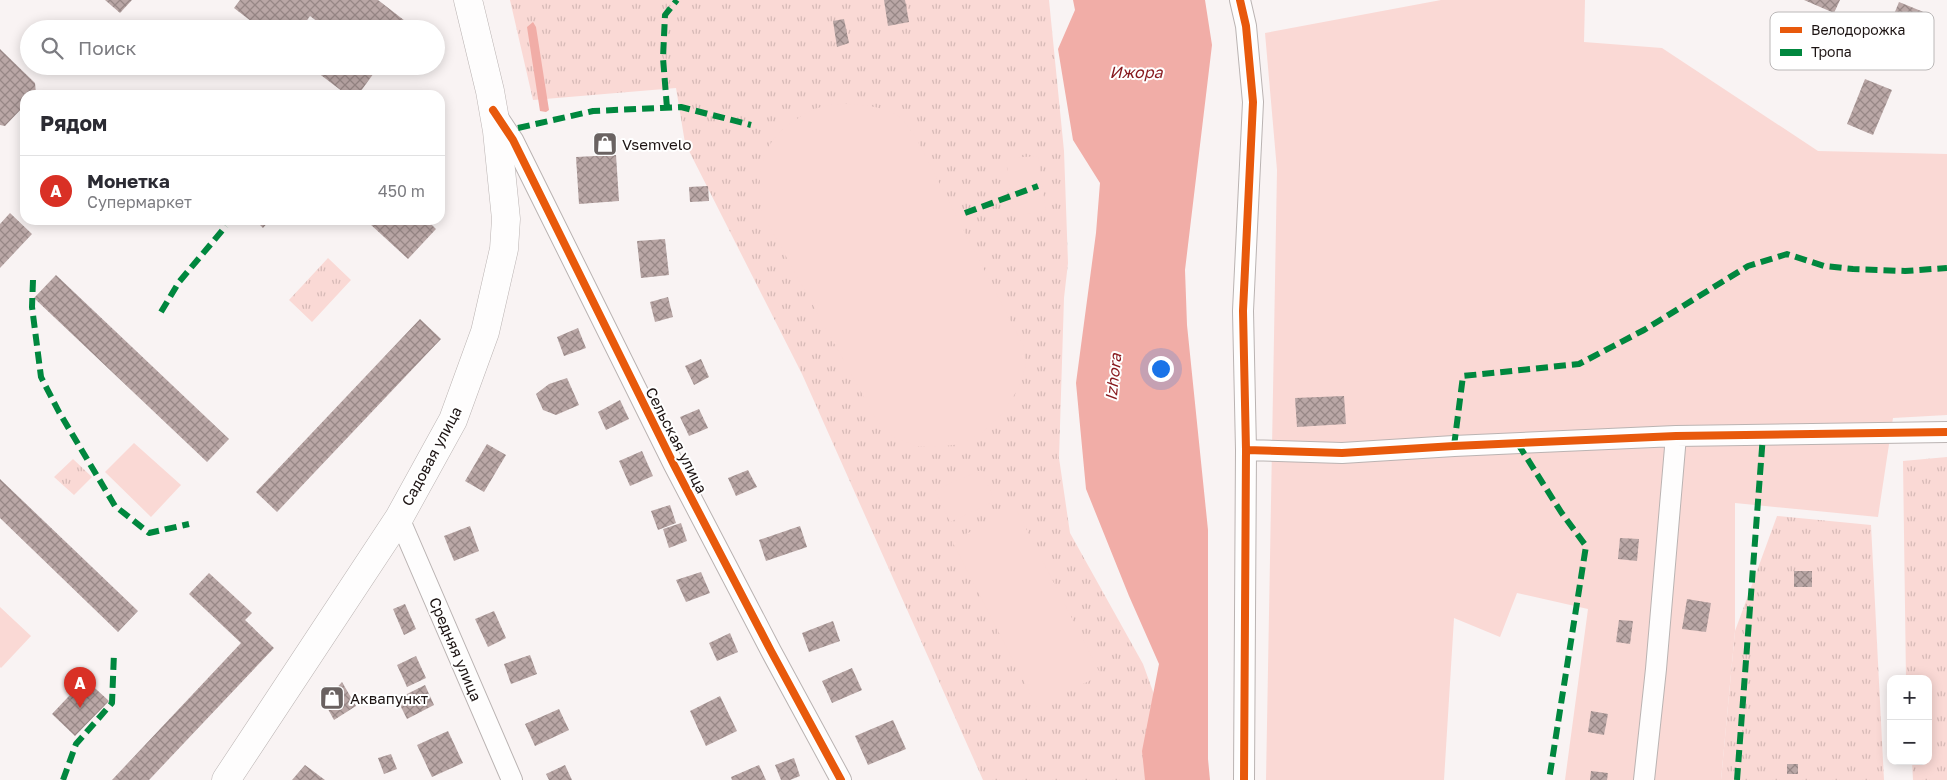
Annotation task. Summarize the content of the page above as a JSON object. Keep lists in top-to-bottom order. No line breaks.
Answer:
{"streets":{"main road":["Садовая улица"],"street":["Сельская улица","Средняя улица"]},"crossings":[["Сельская улица","Садовая улица"],["Садовая улица","Средняя улица"]],"water":["Ижора","Izhora"],"places":{"shop":["Vsemvelo","Аквапункт"]},"legend":["Велодорожка","Тропа"],"page":{"search":"Поиск","heading":"Рядом","list":[{"mark":"A","name":"Монетка","note":"Супермаркет","value":"450 m"}],"pins":"A","map_buttons":["+","−"]}}
